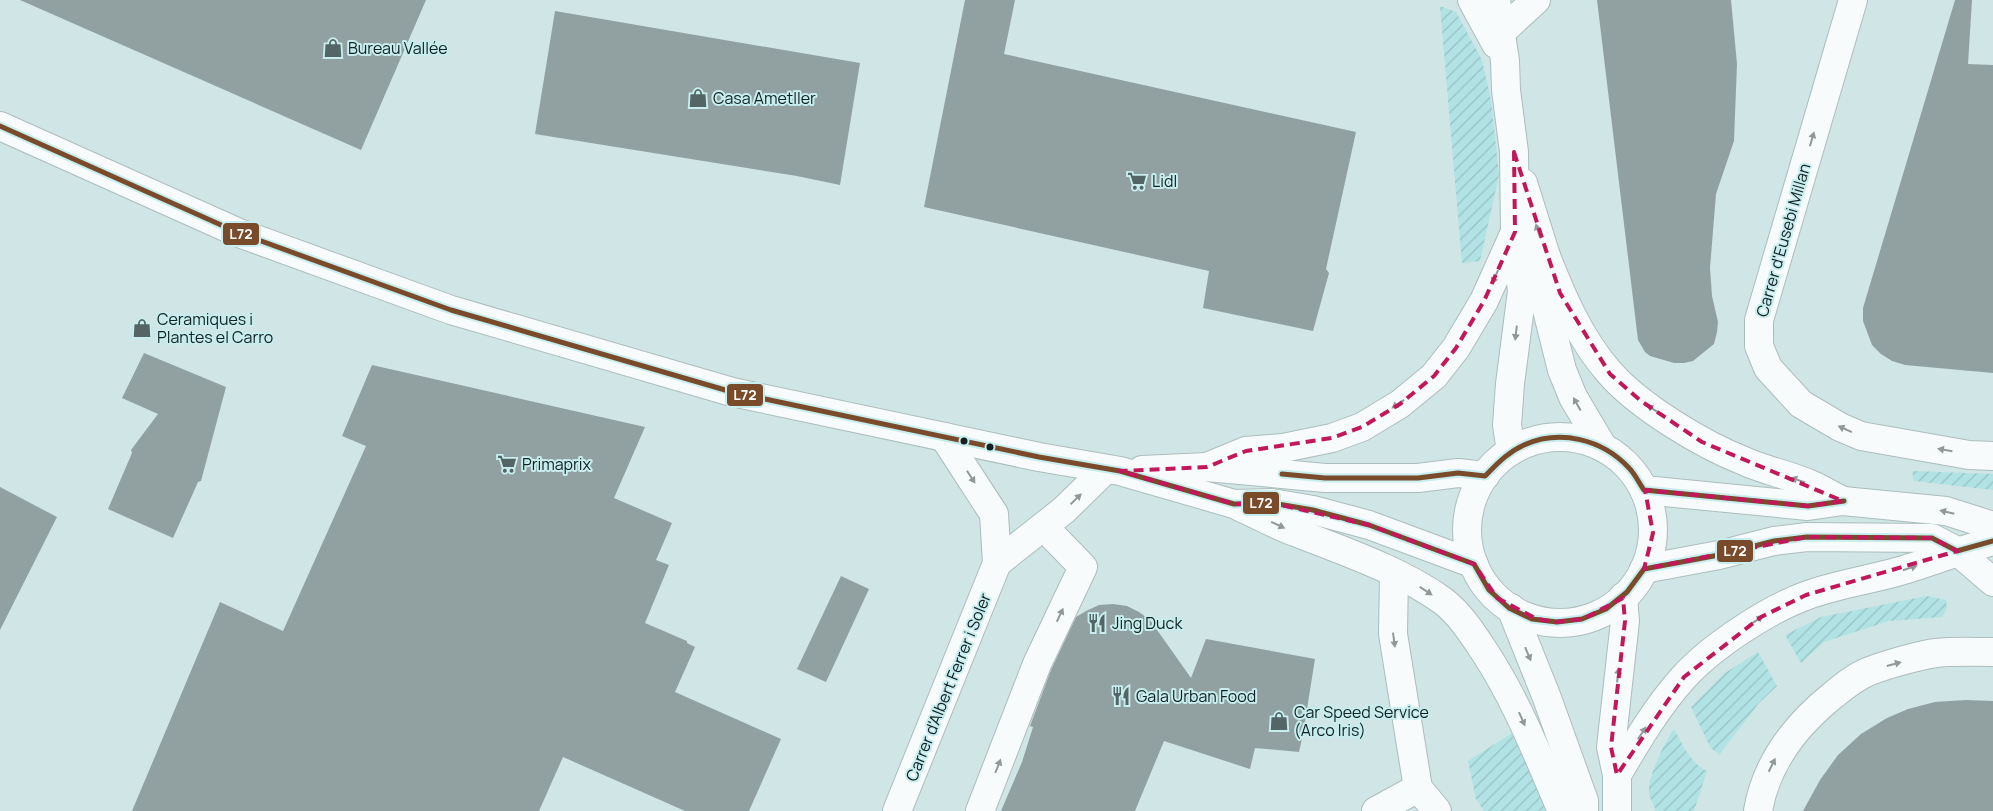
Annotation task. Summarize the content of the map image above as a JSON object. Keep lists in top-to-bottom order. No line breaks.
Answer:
{"streets":{"street":["Carrer d'Eusebi Millan","Carrer d'Albert Ferrer i Soler"]},"places":{"shop":["Bureau Vallée","Casa Ametller","Ceramiques i Plantes el Carro","Car Speed Service (Arco Iris)"],"supermarket":["Lidl","Primaprix"],"restaurant":["Jing Duck","Gala Urban Food"]},"lines":["transit line L72"]}
